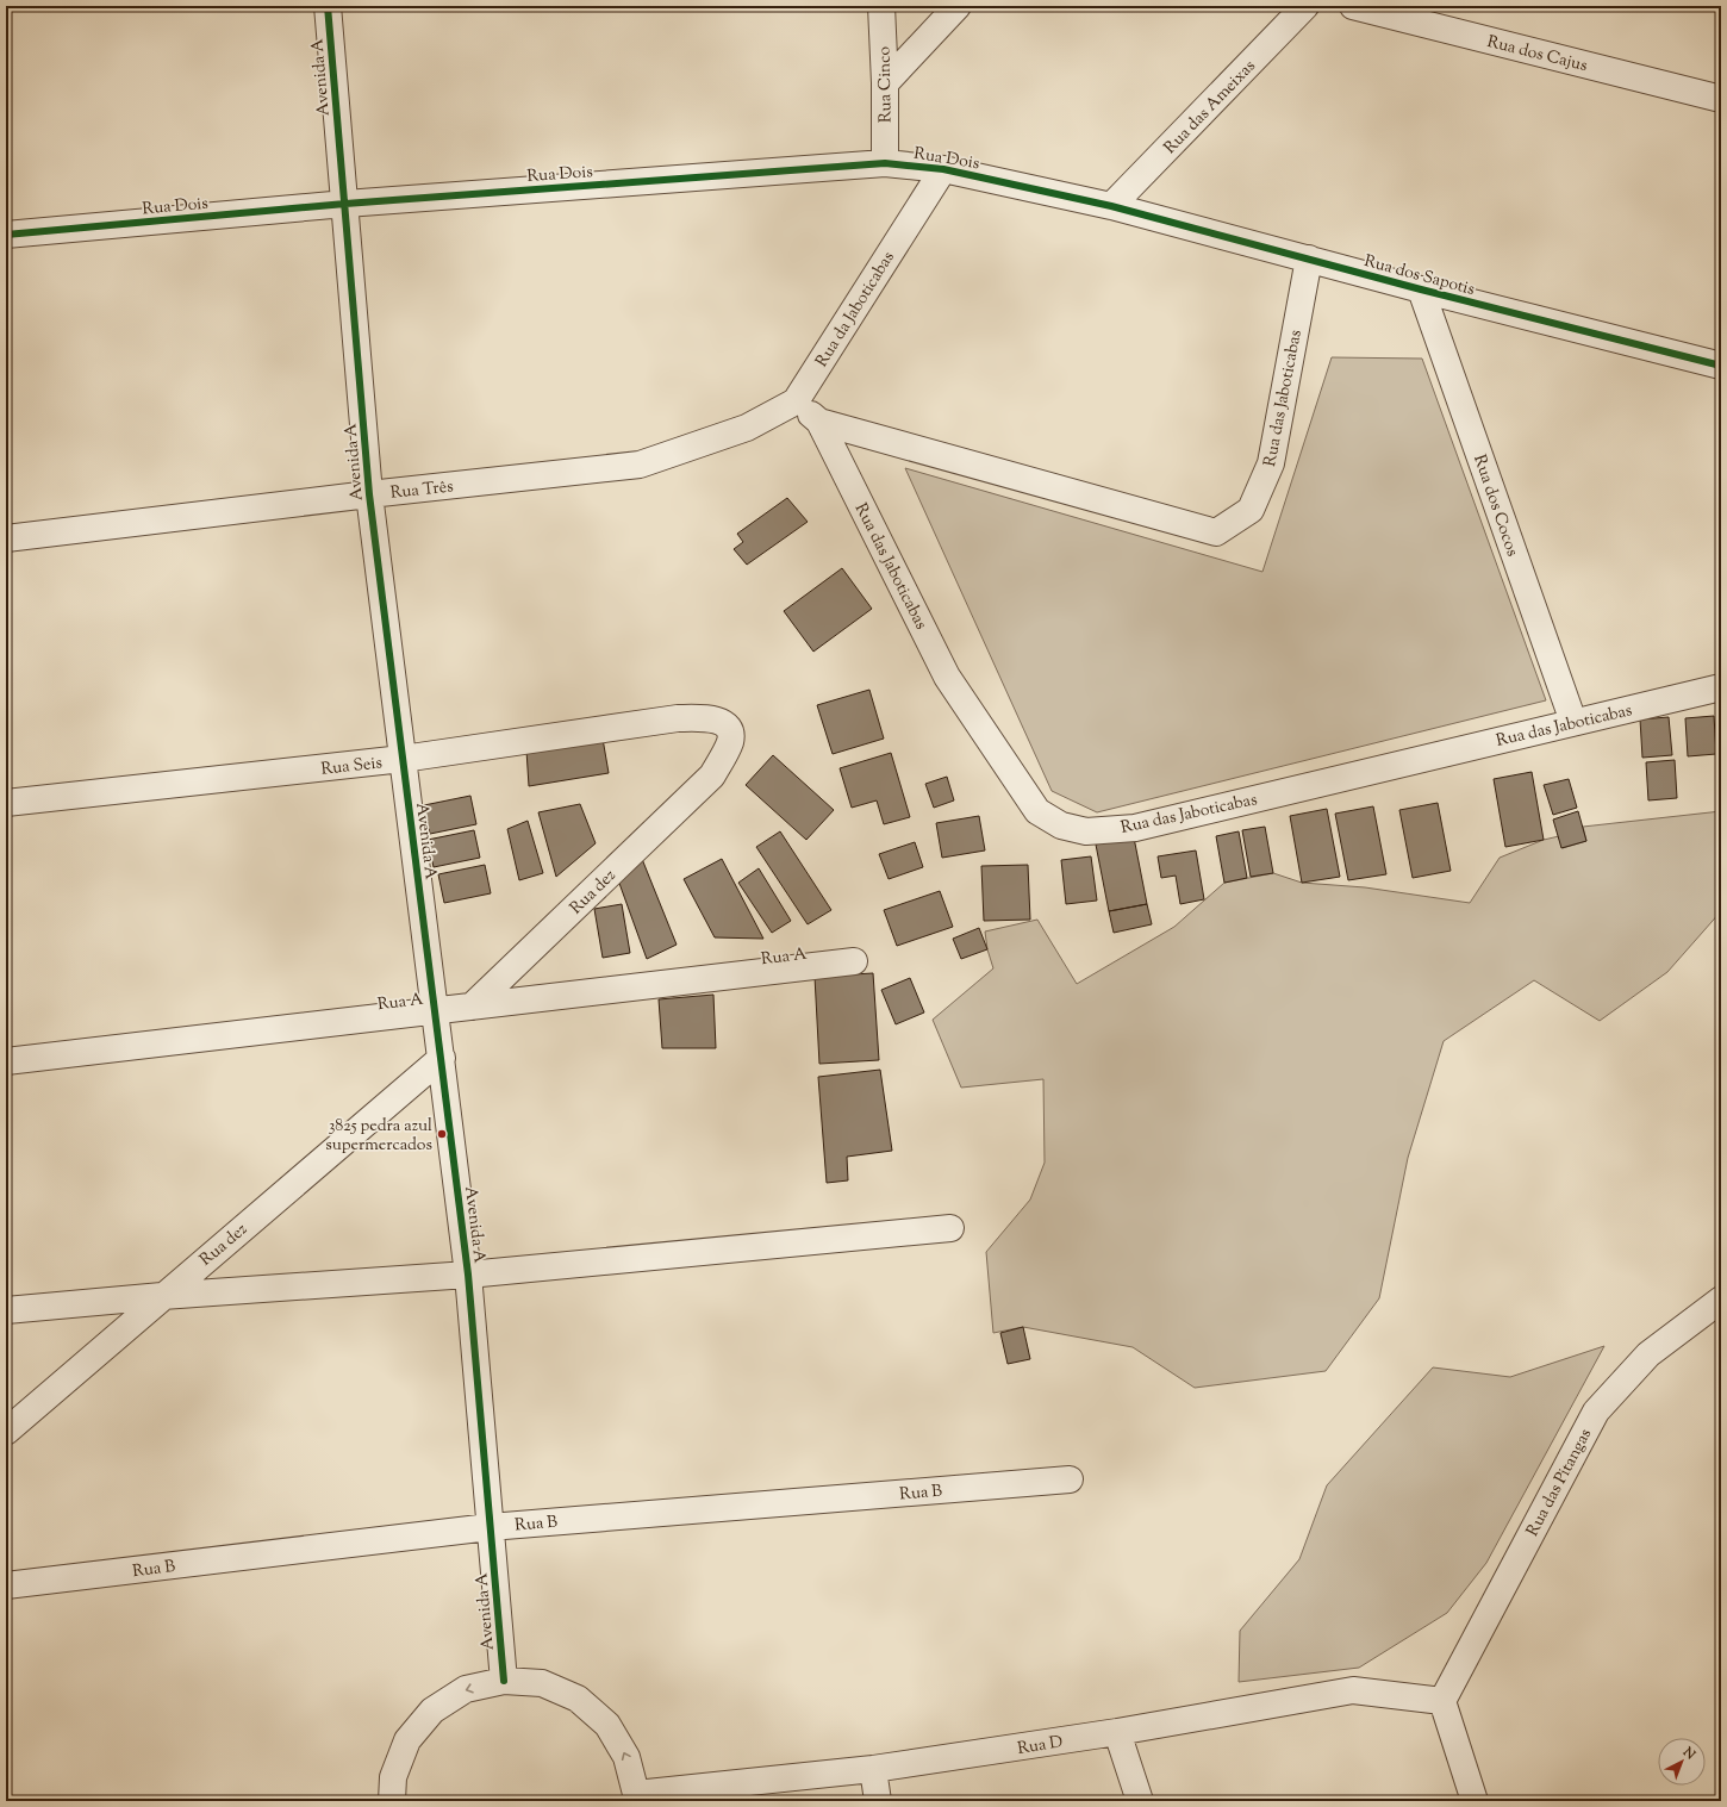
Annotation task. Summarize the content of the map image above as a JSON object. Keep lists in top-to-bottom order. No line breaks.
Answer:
{"streets":{"street":["Rua dos Cajus","Avenida A","Rua Cinco","Rua das Ameixas","Rua Dois","Rua dos Sapotis","Rua da Jaboticabas","Rua das Jaboticabas","Rua Três","Rua dos Cocos","Rua Seis","Rua dez","Rua A","Rua das Pitangas","Rua B","Rua D"]},"crossings":[["Avenida A","Rua Dois"],["Avenida A","Rua Três"],["Avenida A","Rua Seis"],["Avenida A","Rua dez"],["Avenida A","Rua A"],["Avenida A","Rua B"],["Avenida A","Rua D"],["Rua Cinco","Rua Dois"],["Rua das Ameixas","Rua Dois"],["Rua das Ameixas","Rua dos Sapotis"],["Rua Dois","Rua dos Sapotis"],["Rua Dois","Rua da Jaboticabas"],["Rua dos Sapotis","Rua das Jaboticabas"],["Rua dos Sapotis","Rua dos Cocos"],["Rua da Jaboticabas","Rua das Jaboticabas"],["Rua da Jaboticabas","Rua Três"],["Rua das Jaboticabas","Rua dos Cocos"],["Rua Seis","Rua dez"],["Rua dez","Rua A"],["Rua das Pitangas","Rua D"]],"places":["3825 pedra azul supermercados"],"north":"top right"}
